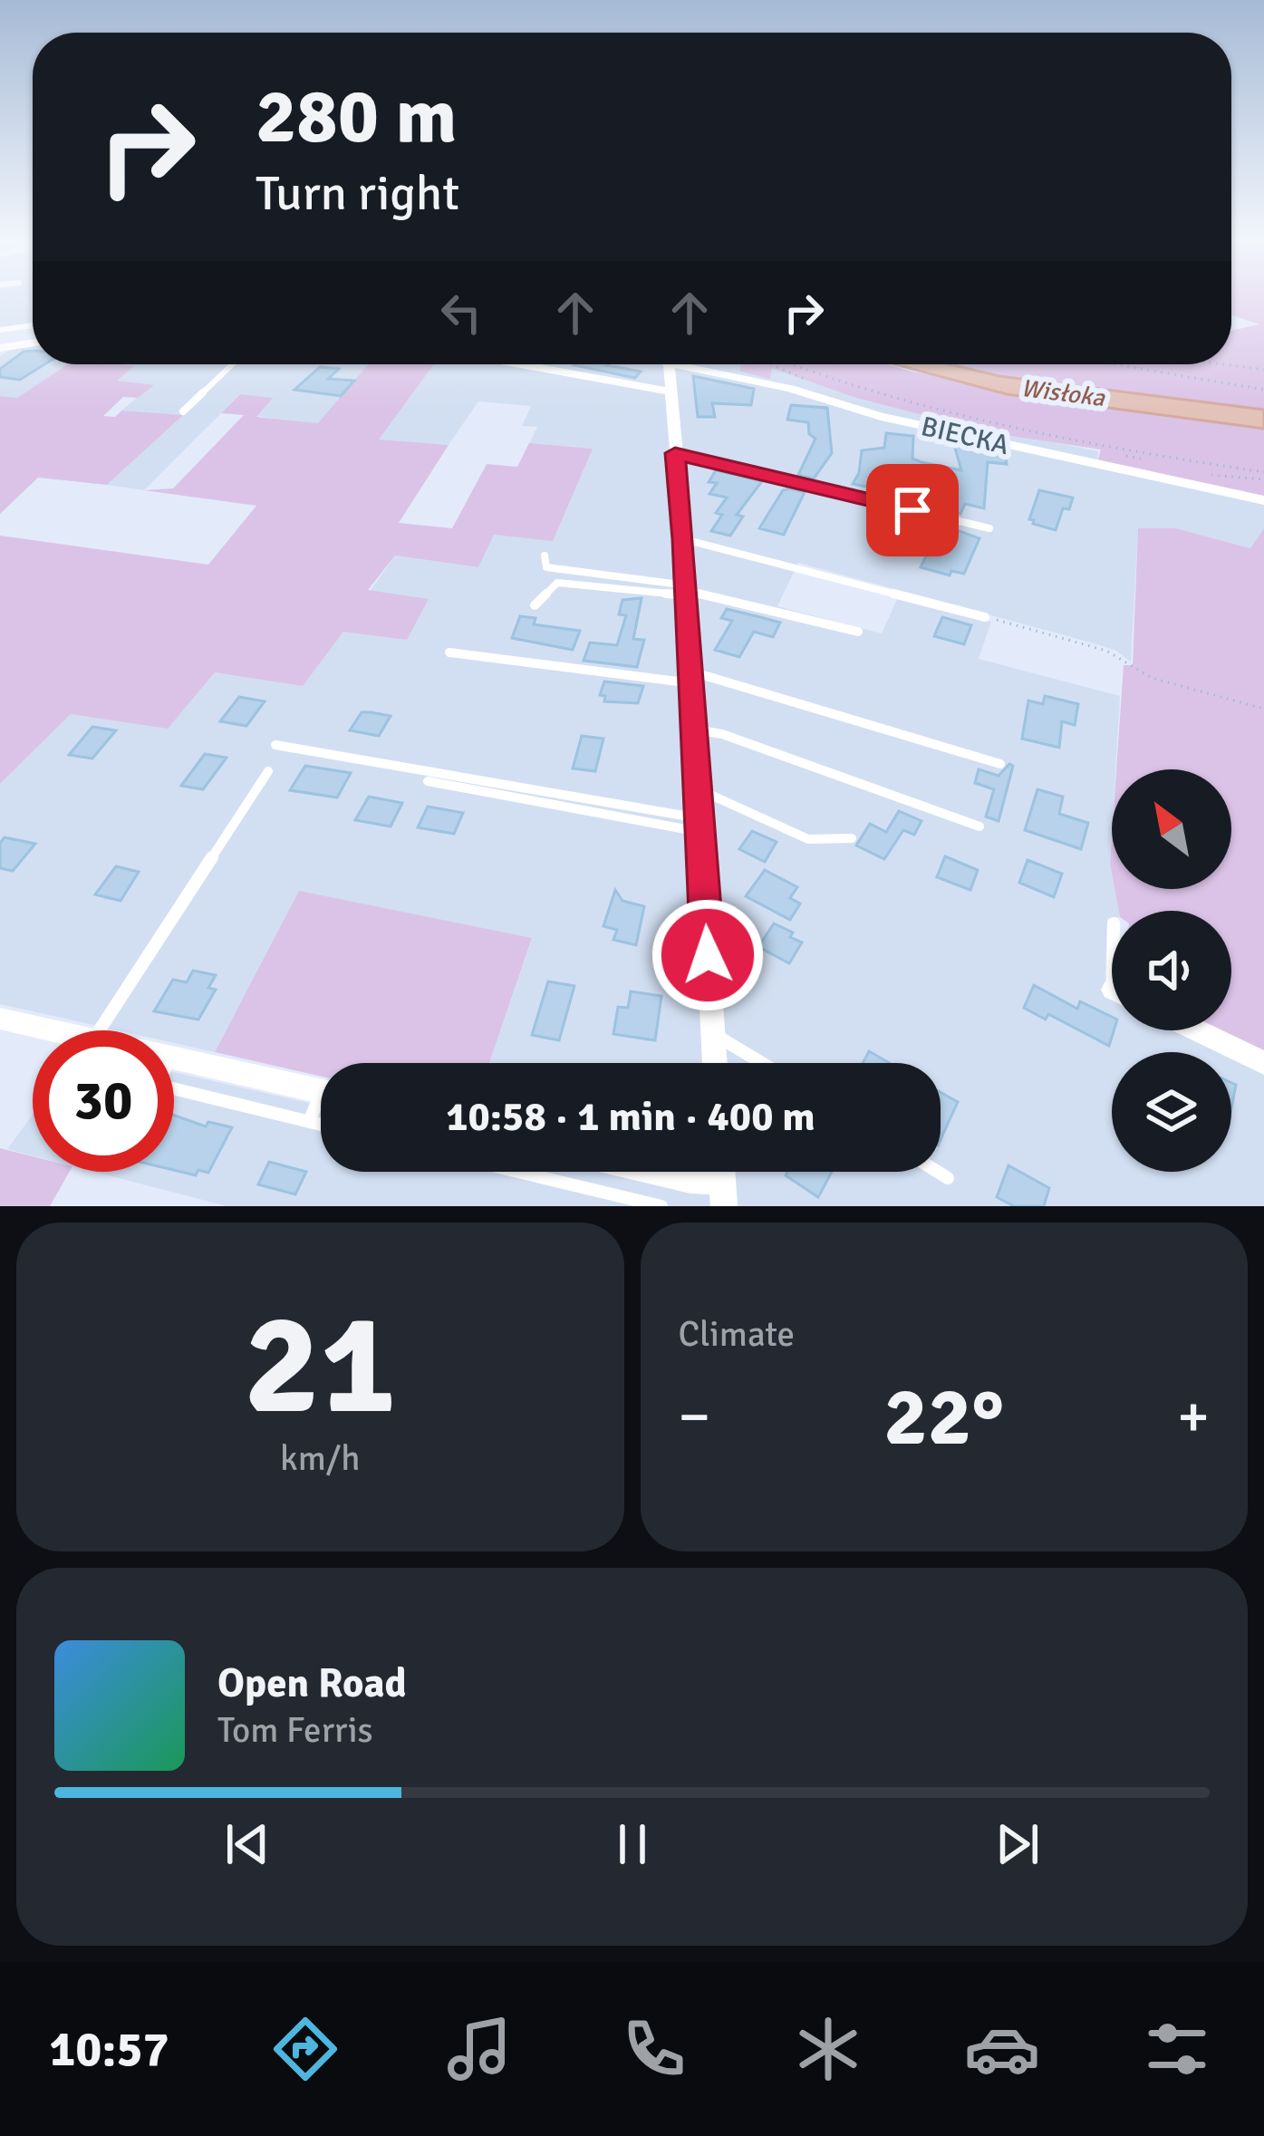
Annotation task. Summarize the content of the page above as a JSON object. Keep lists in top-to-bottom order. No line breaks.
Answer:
{"streets":{"street":["BIECKA"]},"water":["Wisłoka"],"north":"top left","page":{"turn":["280 m","Turn right"],"limit":"30","trip":"10:58 · 1 min · 400 m","tile":[["21","km/h"],"Climate"],"heat":["−","22°","+"],"song":["Open Road","Tom Ferris"],"tabs":"10:57"}}
